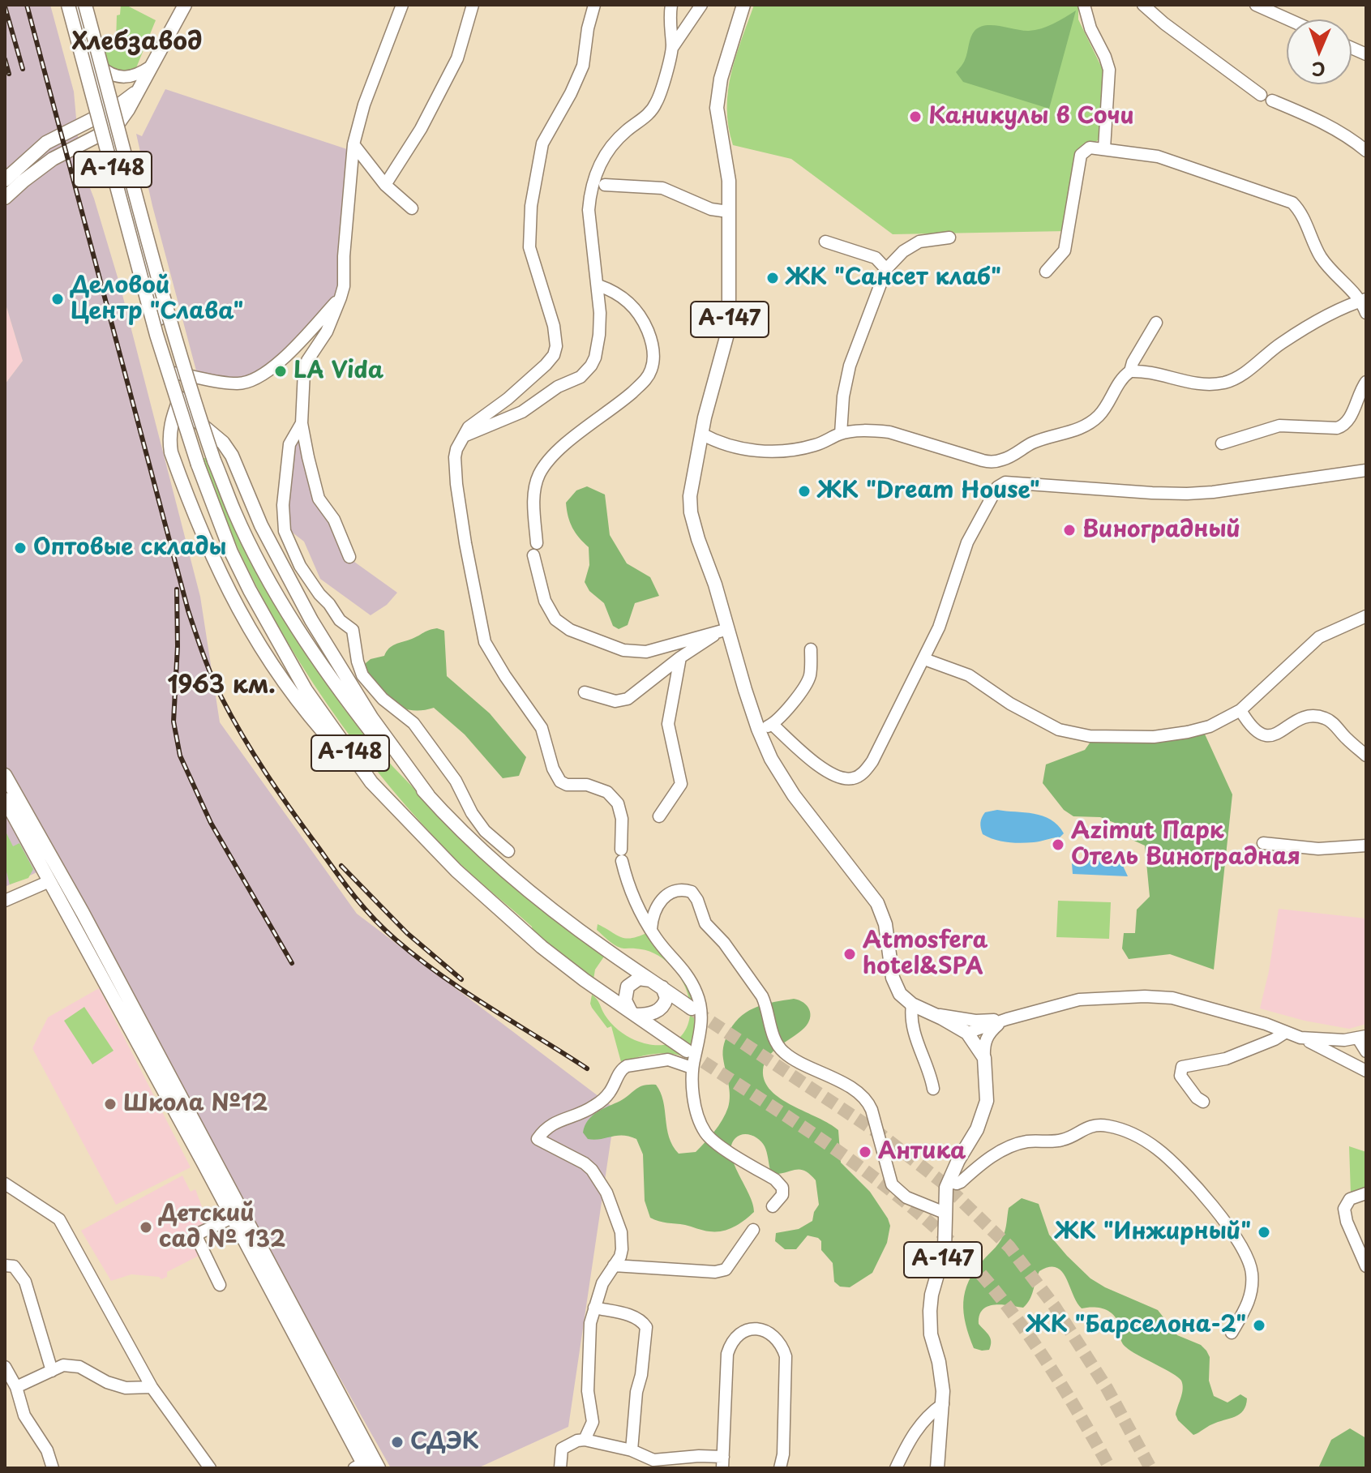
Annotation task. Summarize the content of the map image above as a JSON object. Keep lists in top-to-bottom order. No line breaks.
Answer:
{"streets":{"main road":["А-148","А-147"]},"districts":["Хлебзавод","1963 км."],"places":["Каникулы в Сочи","ЖК \"Сансет клаб\"","Деловой Центр \"Слава\"","LA Vida","ЖК \"Dream House\"","Виноградный","Оптовые склады","Azimut Парк Отель Виноградная","Atmosfera hotel&SPA","Школа №12","Антика","Детский сад № 132","ЖК \"Инжирный\"","ЖК \"Барселона-2\"","СДЭК"],"north":"bottom"}
